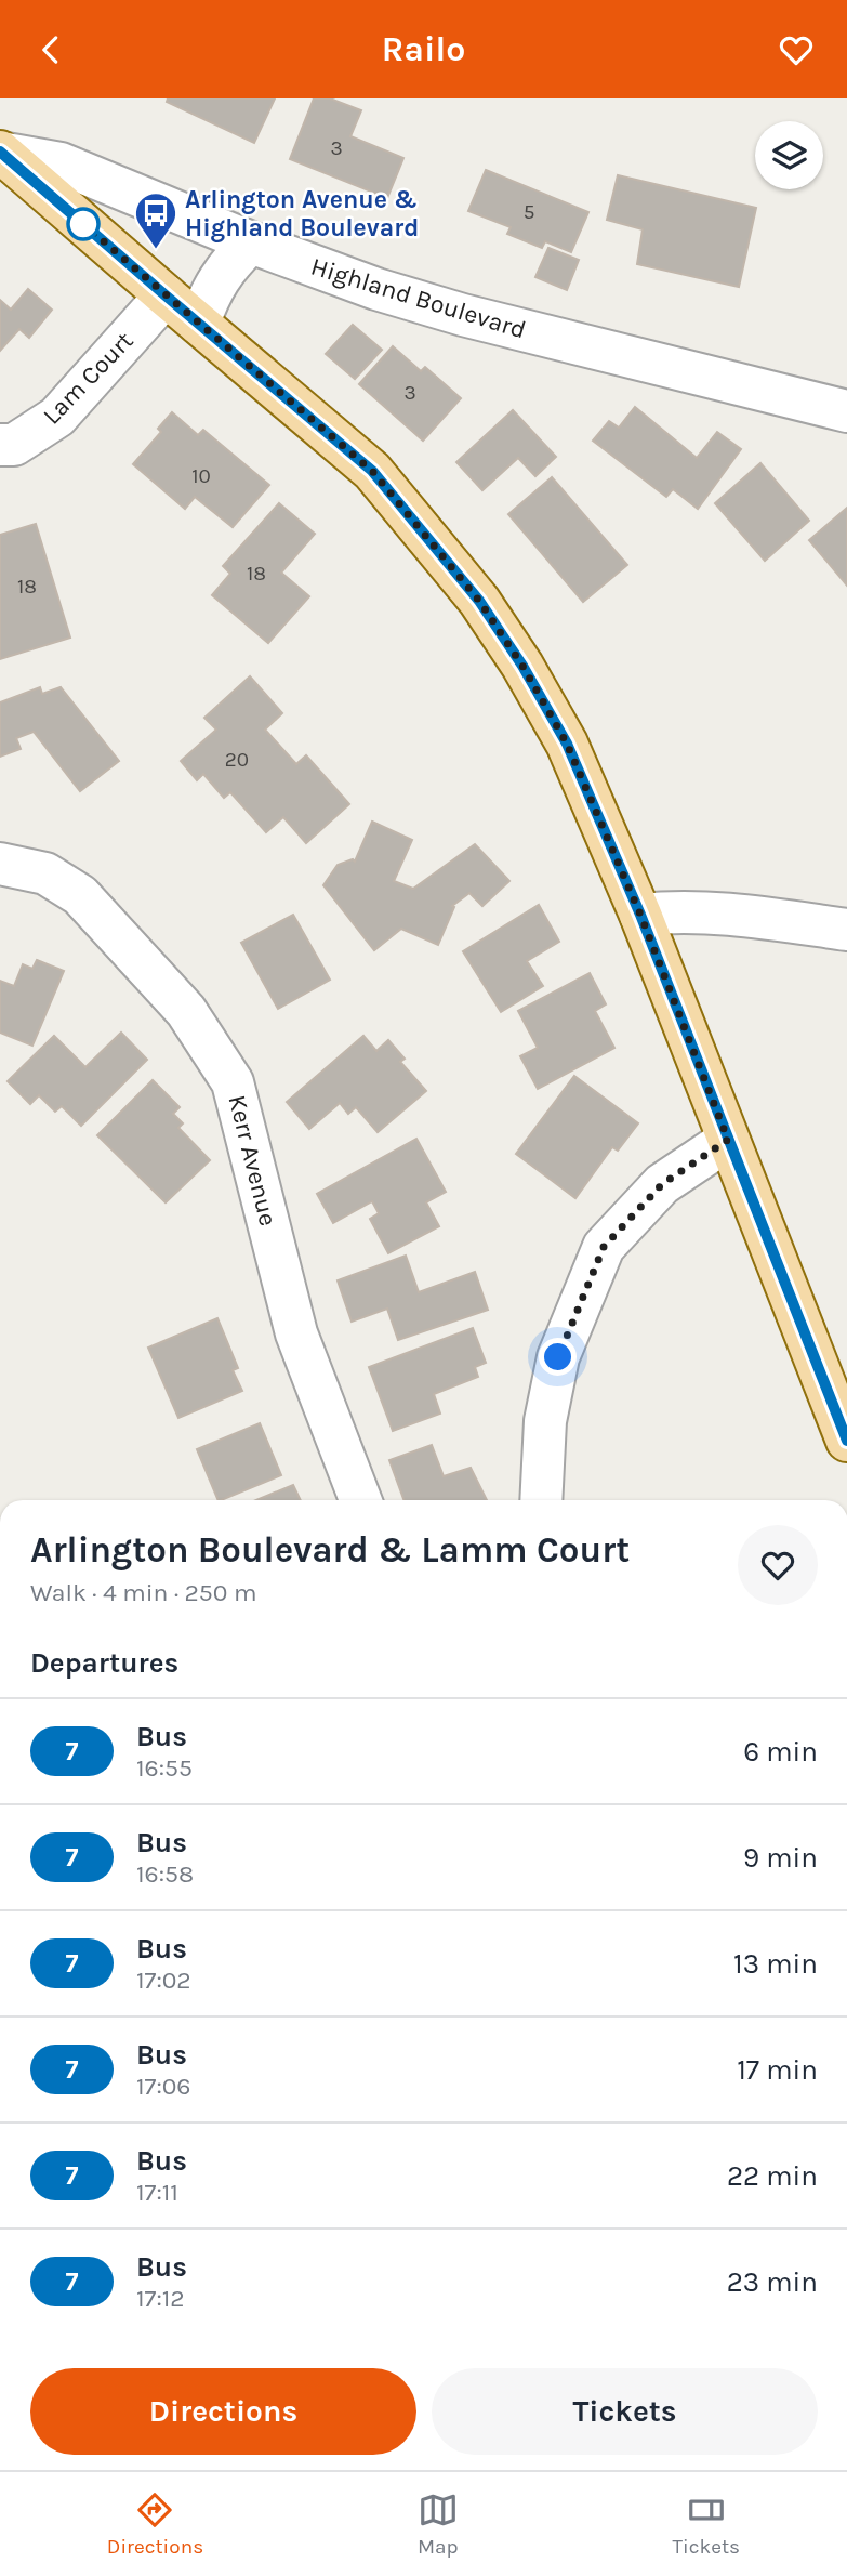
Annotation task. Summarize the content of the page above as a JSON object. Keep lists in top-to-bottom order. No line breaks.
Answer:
{"streets":{"street":["Highland Boulevard","Lam Court","Kerr Avenue"]},"places":{"bus stop":["Arlington Avenue & Highland Boulevard"]},"lines":["bus line 7"],"house_numbers":["3","5","3","10","18","18","20"],"page":{"header":"Railo","heading":[["Arlington Boulevard & Lamm Court","Walk · 4 min · 250 m"],"Departures"],"list":[{"mark":"7","name":"Bus","note":"16:55","value":"6 min"},{"mark":"7","name":"Bus","note":"16:58","value":"9 min"},{"mark":"7","name":"Bus","note":"17:02","value":"13 min"},{"mark":"7","name":"Bus","note":"17:06","value":"17 min"},{"mark":"7","name":"Bus","note":"17:11","value":"22 min"},{"mark":"7","name":"Bus","note":"17:12","value":"23 min"}],"buttons":["Directions","Tickets"],"tabs":["Directions","Map","Tickets"]}}
